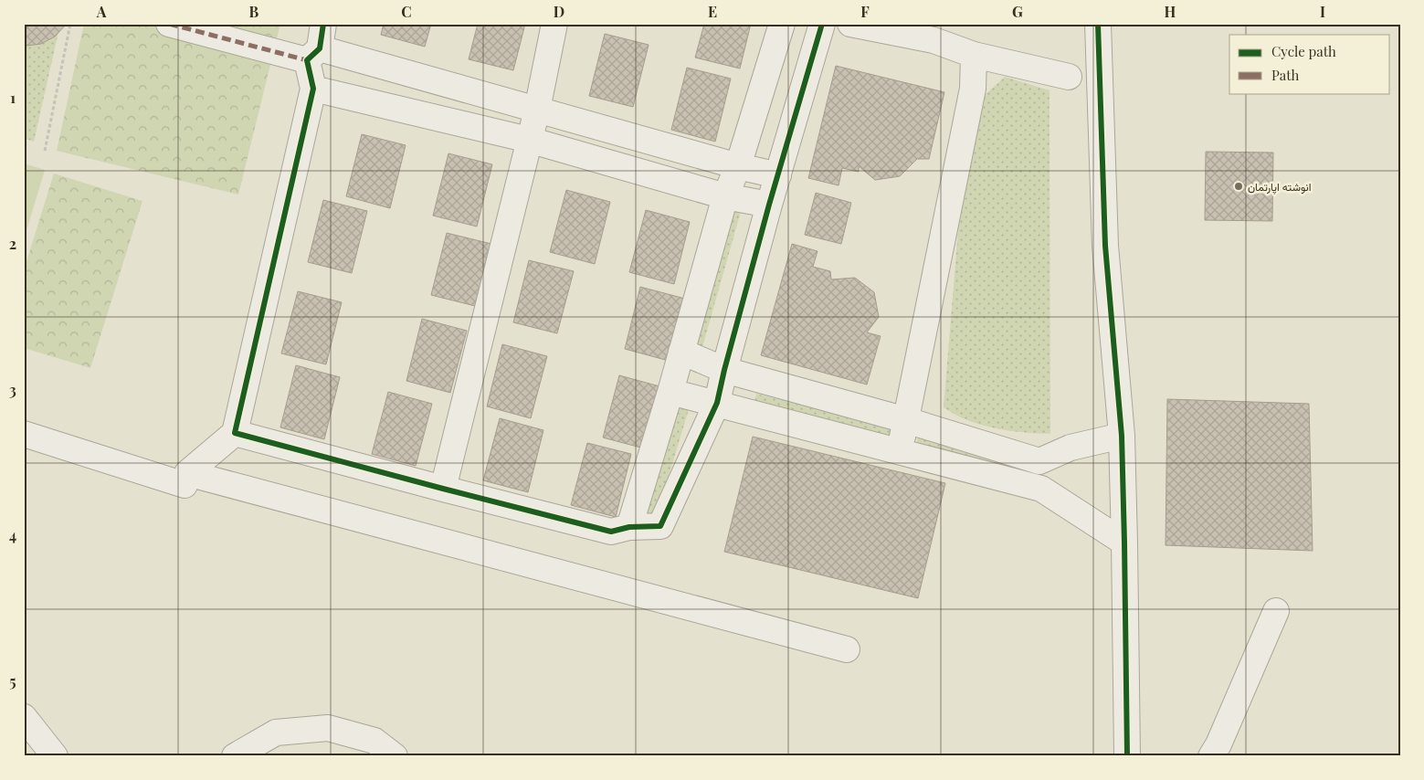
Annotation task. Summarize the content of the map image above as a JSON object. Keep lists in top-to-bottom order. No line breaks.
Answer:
{"places":["انوشته اپارتمان"],"legend":["Cycle path","Path"],"grid":{"columns":["A","B","C","D","E","F","G","H","I"],"rows":["1","2","3","4","5"]}}
